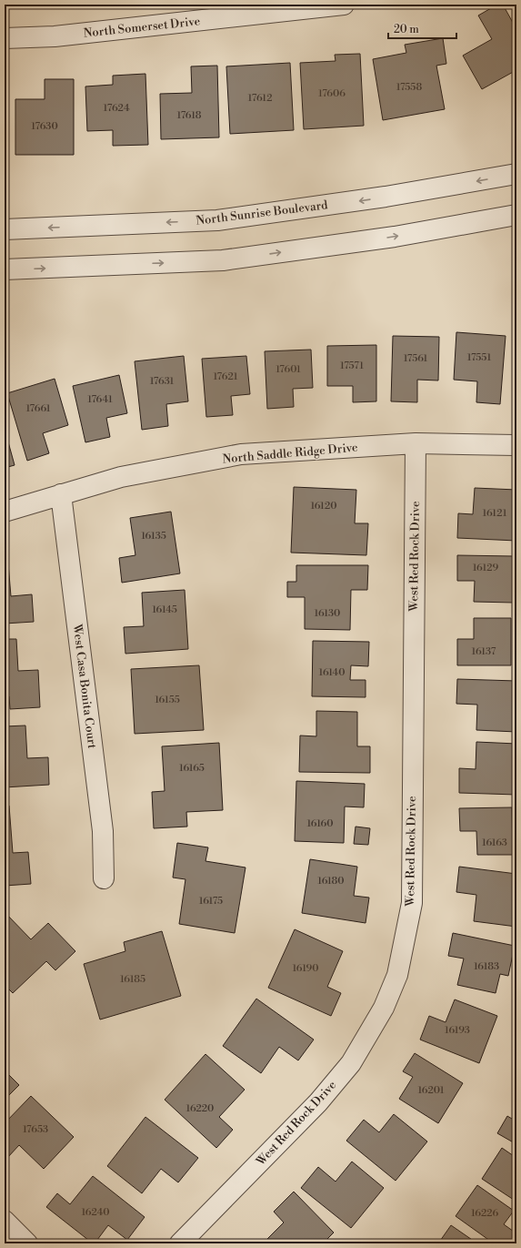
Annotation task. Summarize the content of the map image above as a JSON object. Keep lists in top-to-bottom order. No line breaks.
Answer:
{"streets":{"street":["North Somerset Drive","North Sunrise Boulevard","North Saddle Ridge Drive","West Red Rock Drive","West Casa Bonita Court"]},"crossings":[["North Saddle Ridge Drive","West Red Rock Drive"],["North Saddle Ridge Drive","West Casa Bonita Court"]],"house_numbers":["17558","17606","17612","17624","17618","17630","17551","17561","17571","17601","17621","17631","17641","17661","16120","16121","16135","16129","16145","16130","16137","16140","16155","16165","16160","16163","16180","16175","16183","16190","16185","16193","16201","16220","17653","16240","16226"],"scale_bar":"20 m"}
